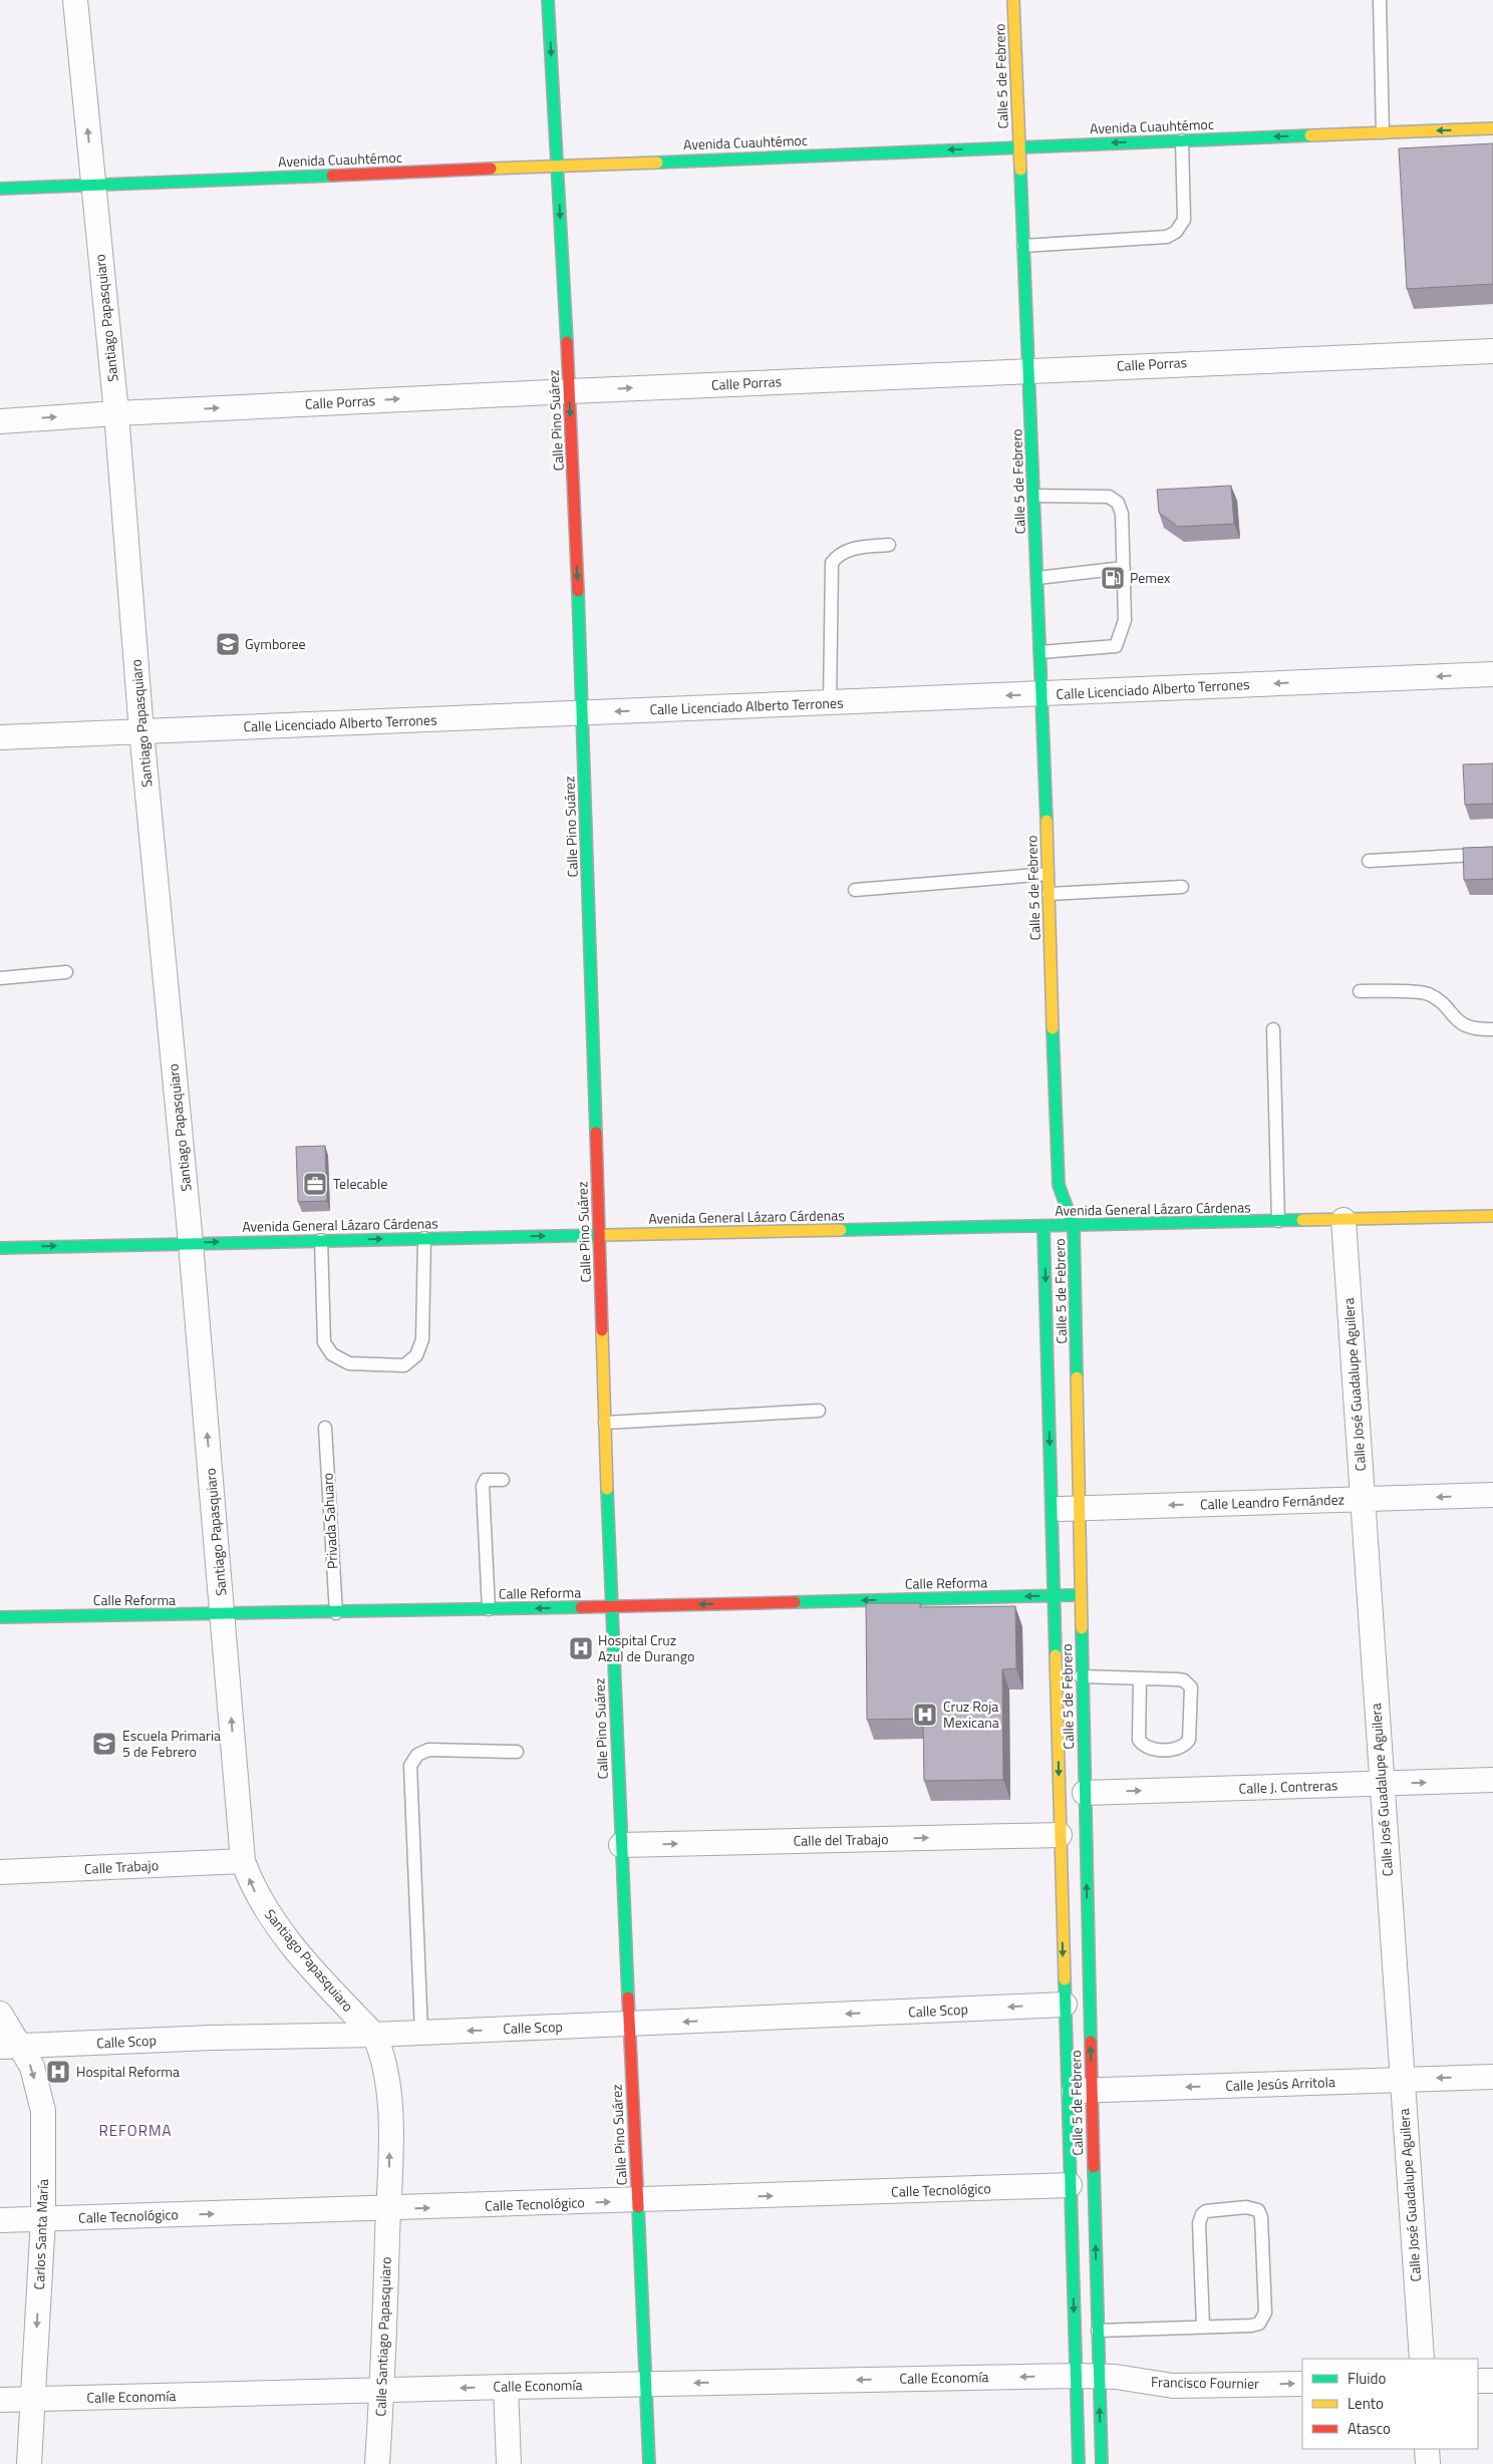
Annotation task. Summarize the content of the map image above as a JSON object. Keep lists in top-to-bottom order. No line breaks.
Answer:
{"streets":{"street":["Calle 5 de Febrero","Avenida Cuauhtémoc","Santiago Papasquiaro","Calle Porras","Calle Pino Suárez","Calle Licenciado Alberto Terrones","Avenida General Lázaro Cárdenas","Calle José Guadalupe Aguilera","Calle Leandro Fernández","Calle Reforma","Calle J. Contreras","Calle del Trabajo","Calle Trabajo","Calle Scop","Calle Jesús Arritola","Calle Tecnológico","Carlos Santa María","Calle Santiago Papasquiaro","Calle Economía","Francisco Fournier"],"lane":["Privada Sahuaro"]},"crossings":[["Calle 5 de Febrero","Avenida Cuauhtémoc"],["Calle 5 de Febrero","Calle Porras"],["Calle 5 de Febrero","Calle Licenciado Alberto Terrones"],["Calle 5 de Febrero","Avenida General Lázaro Cárdenas"],["Calle 5 de Febrero","Calle Leandro Fernández"],["Calle 5 de Febrero","Calle Reforma"],["Calle 5 de Febrero","Calle J. Contreras"],["Calle 5 de Febrero","Calle del Trabajo"],["Calle 5 de Febrero","Calle Scop"],["Calle 5 de Febrero","Calle Jesús Arritola"],["Calle 5 de Febrero","Calle Tecnológico"],["Calle 5 de Febrero","Calle Economía"],["Calle 5 de Febrero","Francisco Fournier"],["Avenida Cuauhtémoc","Santiago Papasquiaro"],["Avenida Cuauhtémoc","Calle Pino Suárez"],["Santiago Papasquiaro","Calle Porras"],["Santiago Papasquiaro","Calle Licenciado Alberto Terrones"],["Santiago Papasquiaro","Avenida General Lázaro Cárdenas"],["Santiago Papasquiaro","Calle Reforma"],["Santiago Papasquiaro","Calle Trabajo"],["Santiago Papasquiaro","Calle Scop"],["Santiago Papasquiaro","Calle Tecnológico"],["Santiago Papasquiaro","Calle Santiago Papasquiaro"],["Calle Porras","Calle Pino Suárez"],["Calle Pino Suárez","Calle Licenciado Alberto Terrones"],["Calle Pino Suárez","Avenida General Lázaro Cárdenas"],["Calle Pino Suárez","Calle Reforma"],["Calle Pino Suárez","Calle del Trabajo"],["Calle Pino Suárez","Calle Scop"],["Calle Pino Suárez","Calle Tecnológico"],["Calle Pino Suárez","Calle Economía"],["Avenida General Lázaro Cárdenas","Calle José Guadalupe Aguilera"],["Calle José Guadalupe Aguilera","Calle Leandro Fernández"],["Calle José Guadalupe Aguilera","Calle J. Contreras"],["Calle José Guadalupe Aguilera","Calle Jesús Arritola"],["Privada Sahuaro","Calle Reforma"],["Calle Scop","Carlos Santa María"],["Calle Tecnológico","Carlos Santa María"],["Calle Tecnológico","Calle Santiago Papasquiaro"],["Carlos Santa María","Calle Economía"],["Calle Santiago Papasquiaro","Calle Economía"],["Calle Economía","Francisco Fournier"]],"one_way":["Avenida Cuauhtémoc","Santiago Papasquiaro","Calle Porras","Calle Licenciado Alberto Terrones","Avenida General Lázaro Cárdenas","Calle Leandro Fernández","Calle Reforma","Calle J. Contreras","Calle del Trabajo","Calle Scop","Calle Jesús Arritola","Calle Tecnológico","Carlos Santa María","Calle Economía","Francisco Fournier"],"districts":["REFORMA"],"places":{"fuel station":["Pemex"],"school or university":["Gymboree","Escuela Primaria 5 de Febrero"],"office":["Telecable"],"hospital":["Hospital Cruz Azul de Durango","Cruz Roja Mexicana","Hospital Reforma"]},"legend":["Fluido","Lento","Atasco"]}
